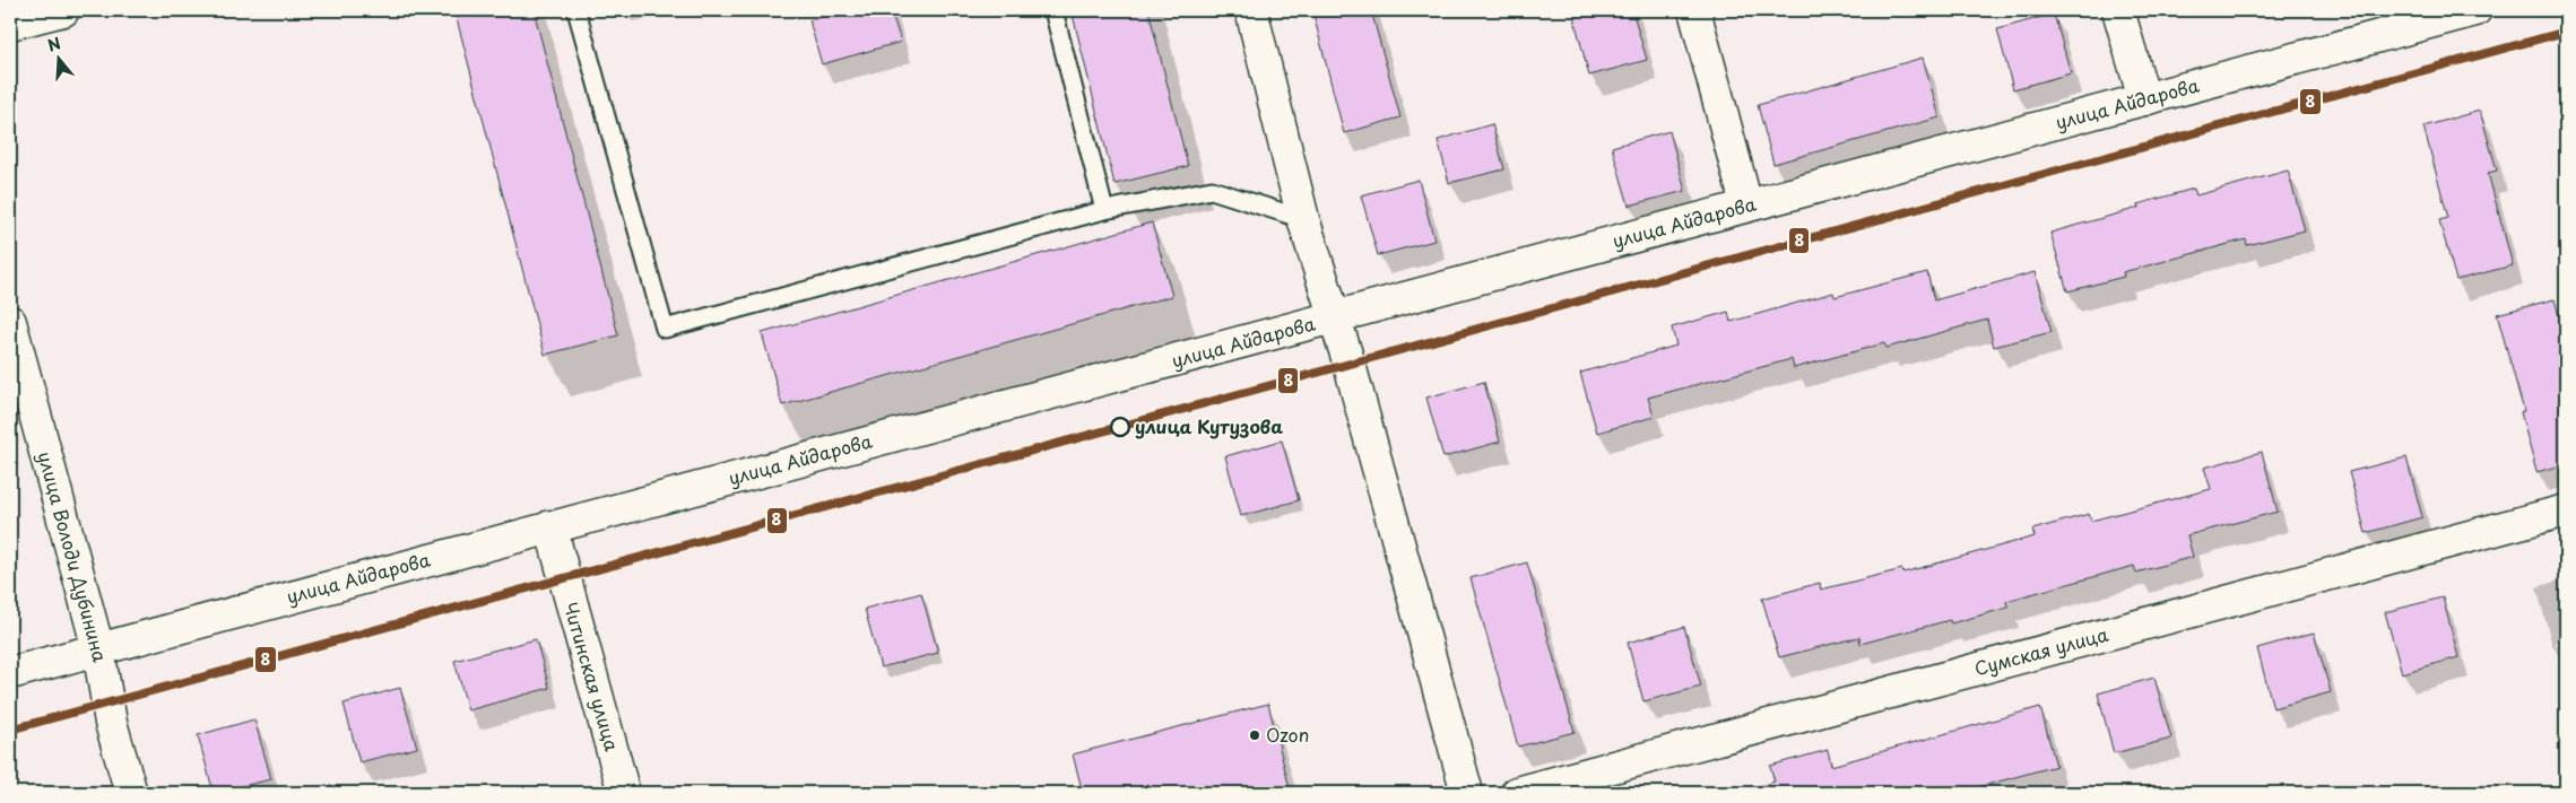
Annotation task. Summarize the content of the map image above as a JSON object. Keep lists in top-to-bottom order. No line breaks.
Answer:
{"streets":{"street":["улица Айдарова","улица Володи Дубинина","Сумская улица","Читинская улица"]},"crossings":[["улица Айдарова","улица Володи Дубинина"],["улица Айдарова","Читинская улица"]],"places":["улица Кутузова","Ozon"],"lines":["transit line 8"],"north":"top"}
